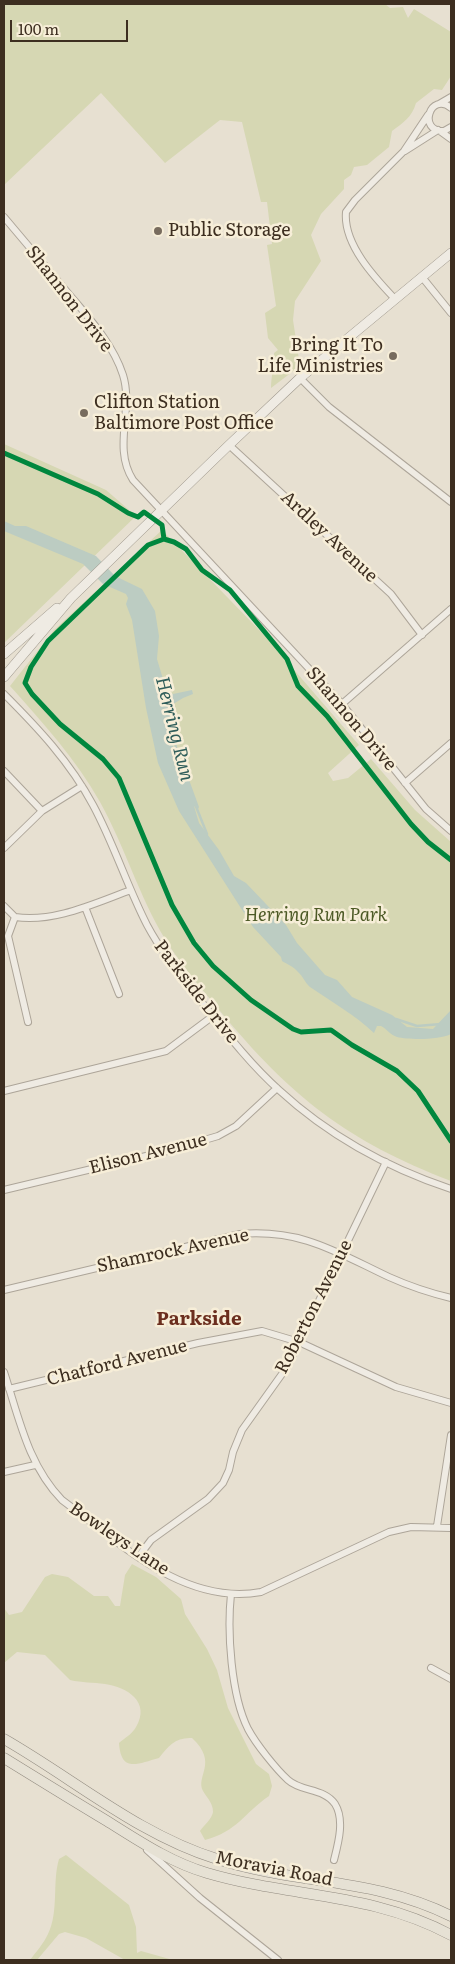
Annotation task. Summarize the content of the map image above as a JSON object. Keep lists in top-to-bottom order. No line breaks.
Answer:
{"streets":{"main road":["Moravia Road"],"street":["Shannon Drive","Ardley Avenue","Parkside Drive","Elison Avenue","Shamrock Avenue","Roberton Avenue","Chatford Avenue","Bowleys Lane"]},"crossings":[["Parkside Drive","Elison Avenue"],["Parkside Drive","Roberton Avenue"],["Shamrock Avenue","Roberton Avenue"],["Roberton Avenue","Chatford Avenue"],["Roberton Avenue","Bowleys Lane"],["Chatford Avenue","Bowleys Lane"]],"districts":["Parkside"],"water":["Herring Run"],"parks":["Herring Run Park"],"places":["Public Storage","Bring It To Life Ministries","Clifton Station Baltimore Post Office"],"scale_bar":"100 m"}
